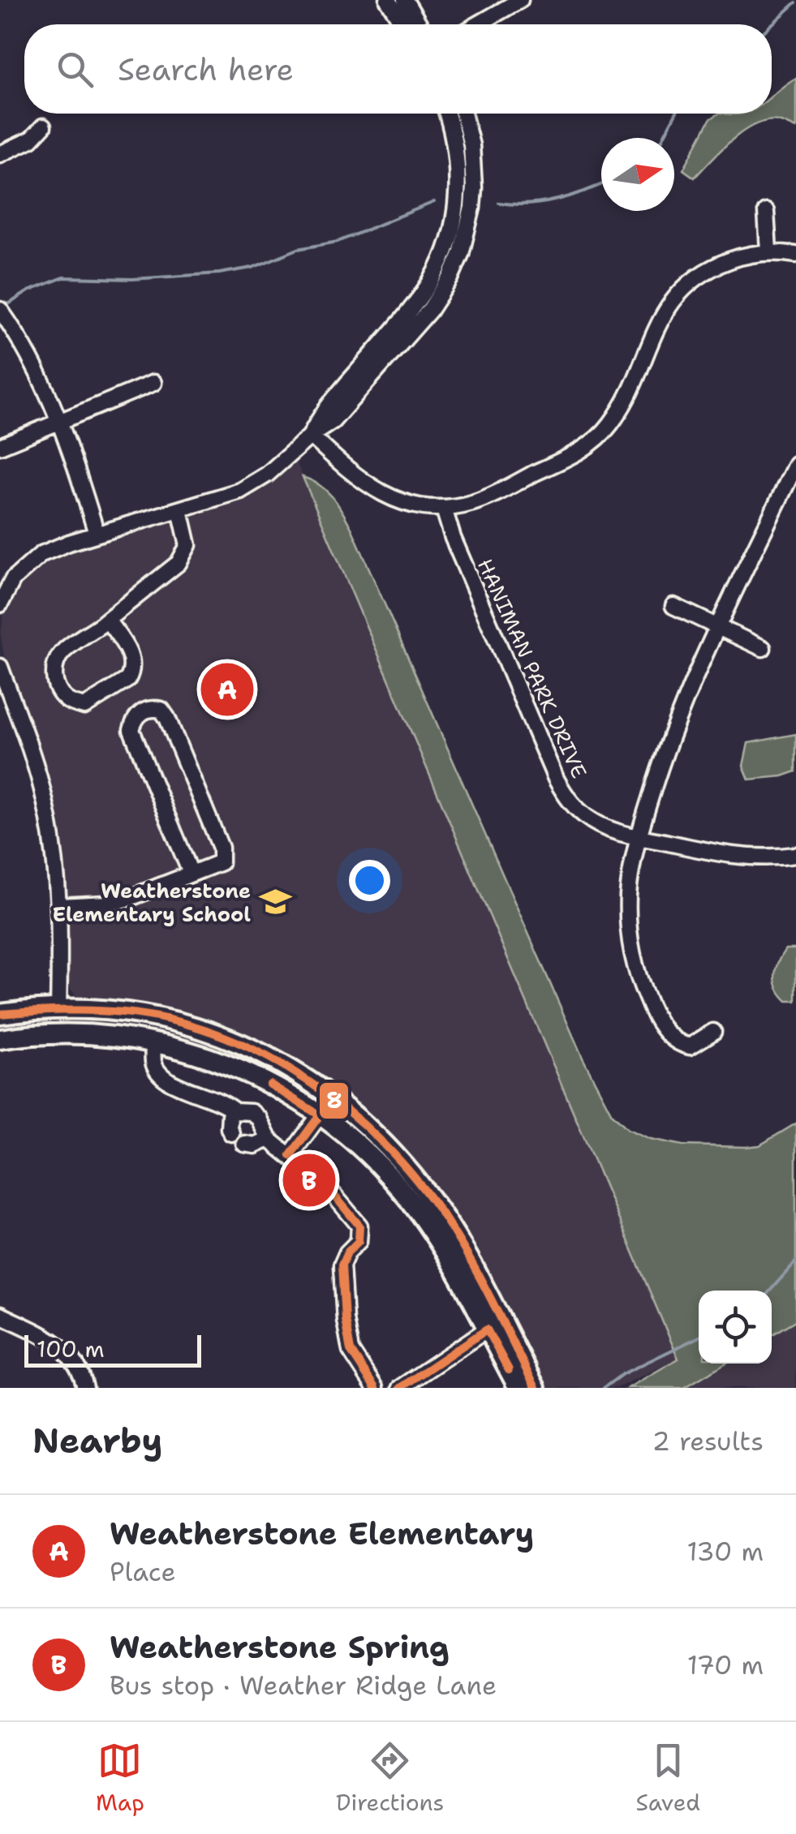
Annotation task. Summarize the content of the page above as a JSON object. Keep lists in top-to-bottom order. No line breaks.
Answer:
{"streets":{"street":["HANIMAN PARK DRIVE"]},"places":{"school or university":["Weatherstone Elementary School"]},"lines":["transit line 8"],"scale_bar":"100 m","north":"right","page":{"search":"Search here","pins":["A","B"],"scale":"100 m","heading":["Nearby","2 results"],"list":[{"mark":"A","name":"Weatherstone Elementary","note":"Place","value":"130 m"},{"mark":"B","name":"Weatherstone Spring","note":"Bus stop · Weather Ridge Lane","value":"170 m"}],"nav":["Map","Directions","Saved"]}}
